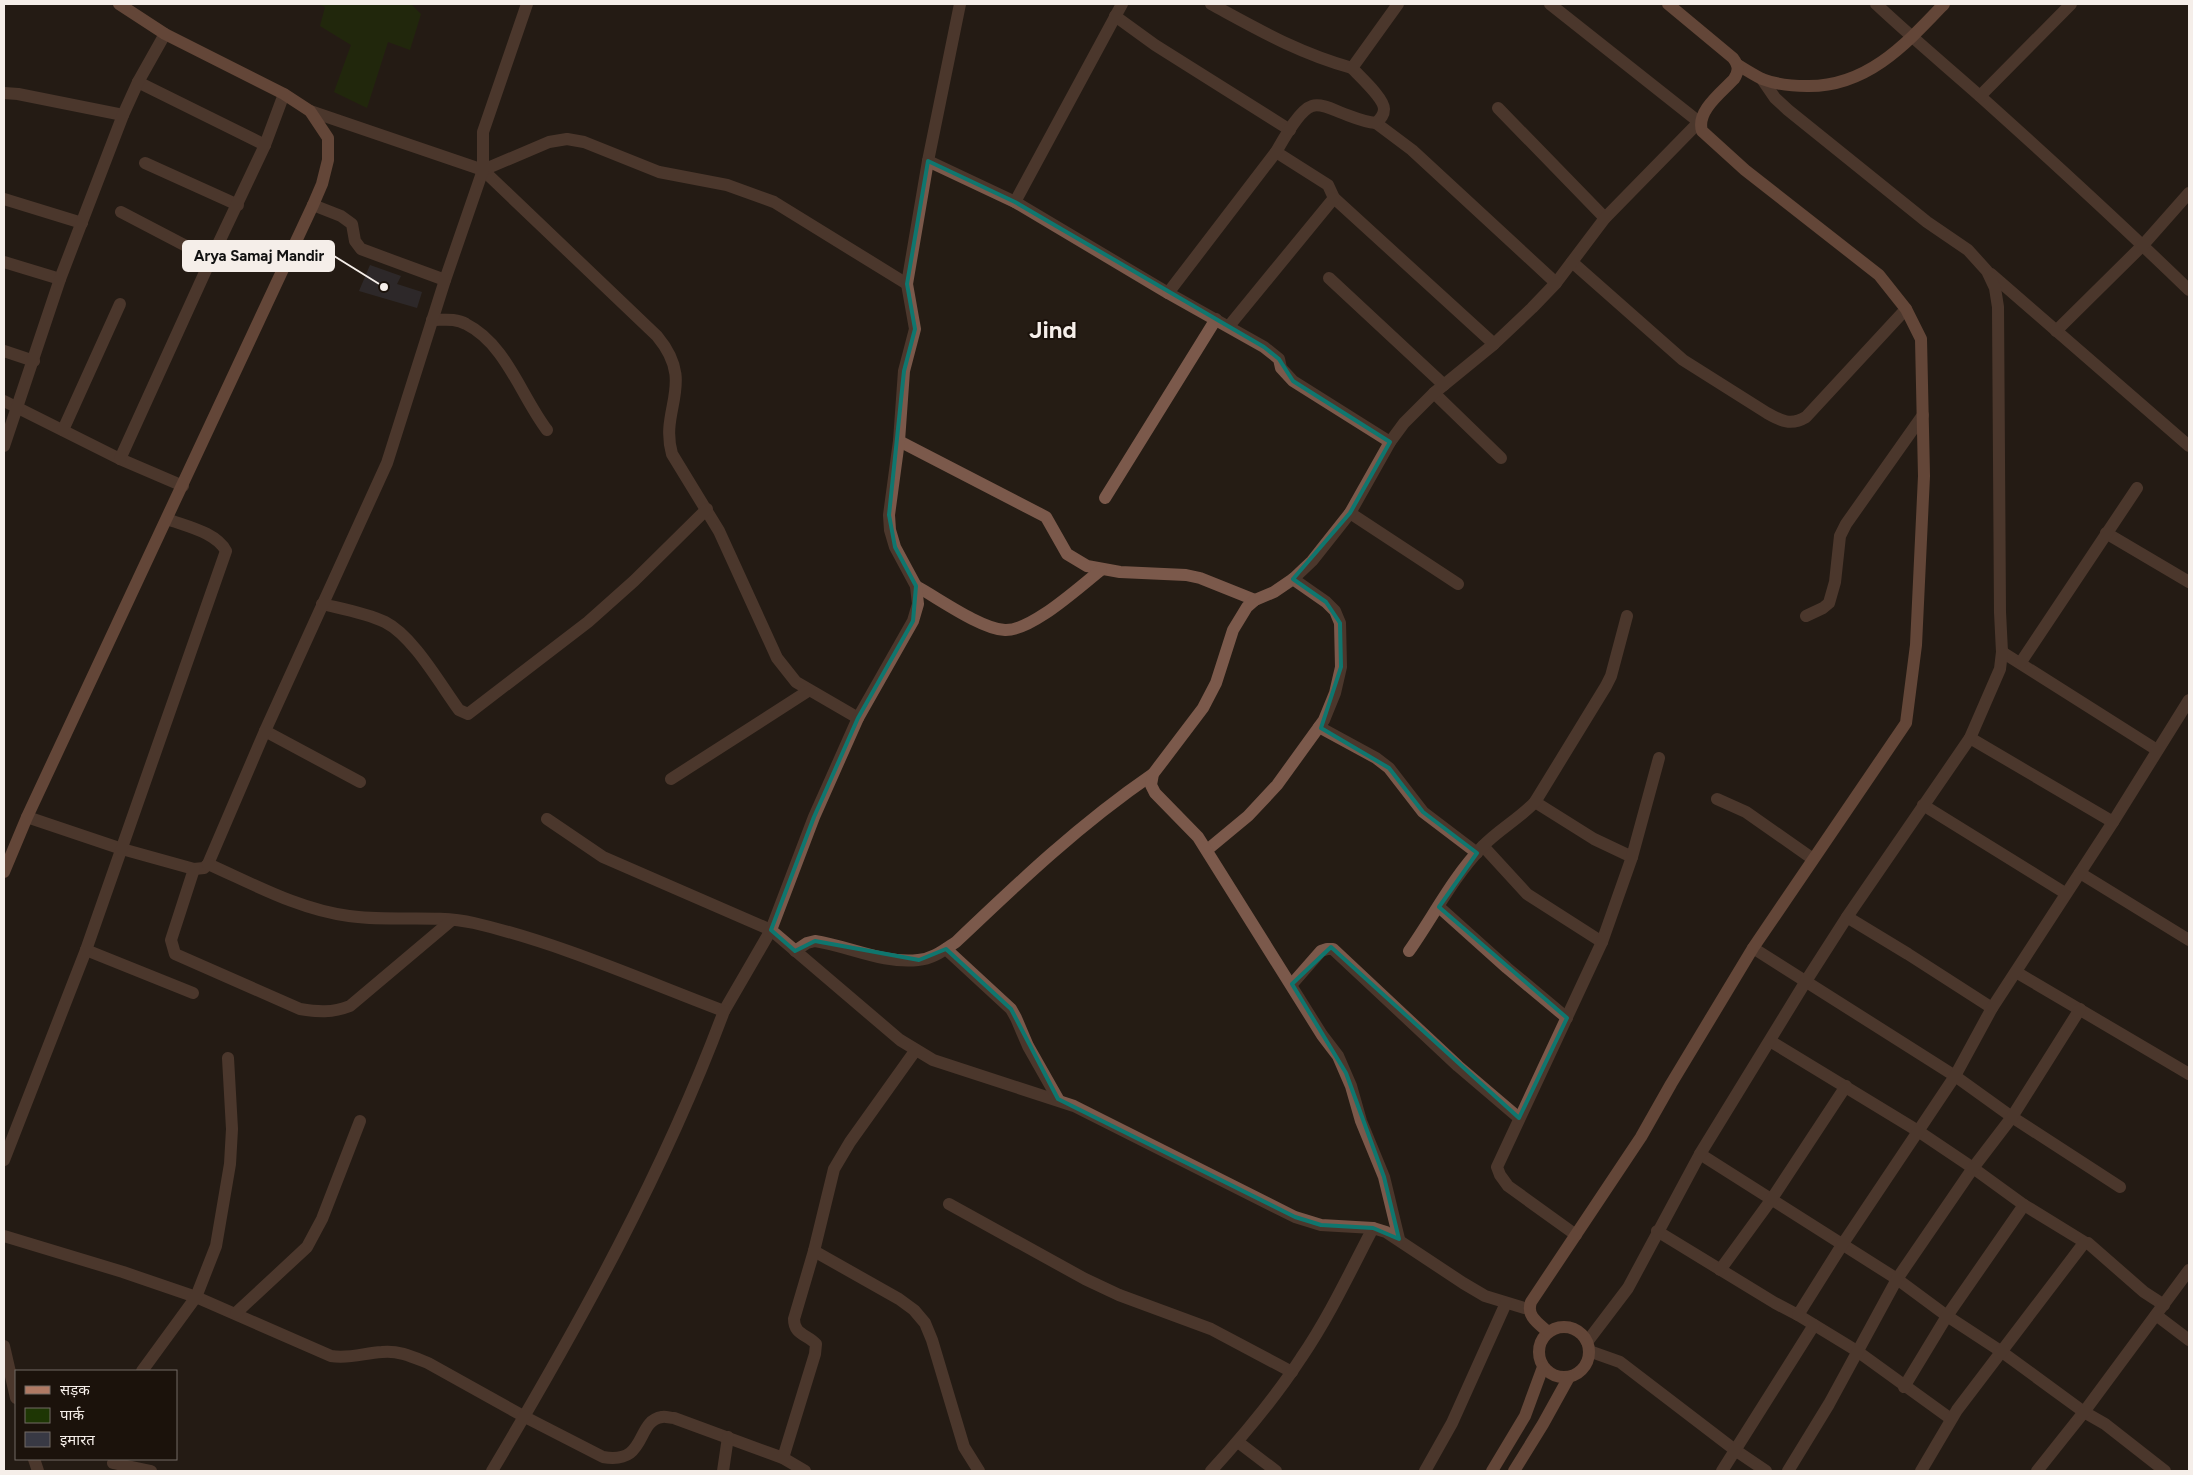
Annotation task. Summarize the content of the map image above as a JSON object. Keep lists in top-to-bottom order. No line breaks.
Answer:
{"districts":["Jind"],"places":["Arya Samaj Mandir"],"legend":["सड़क","पार्क","इमारत"]}
